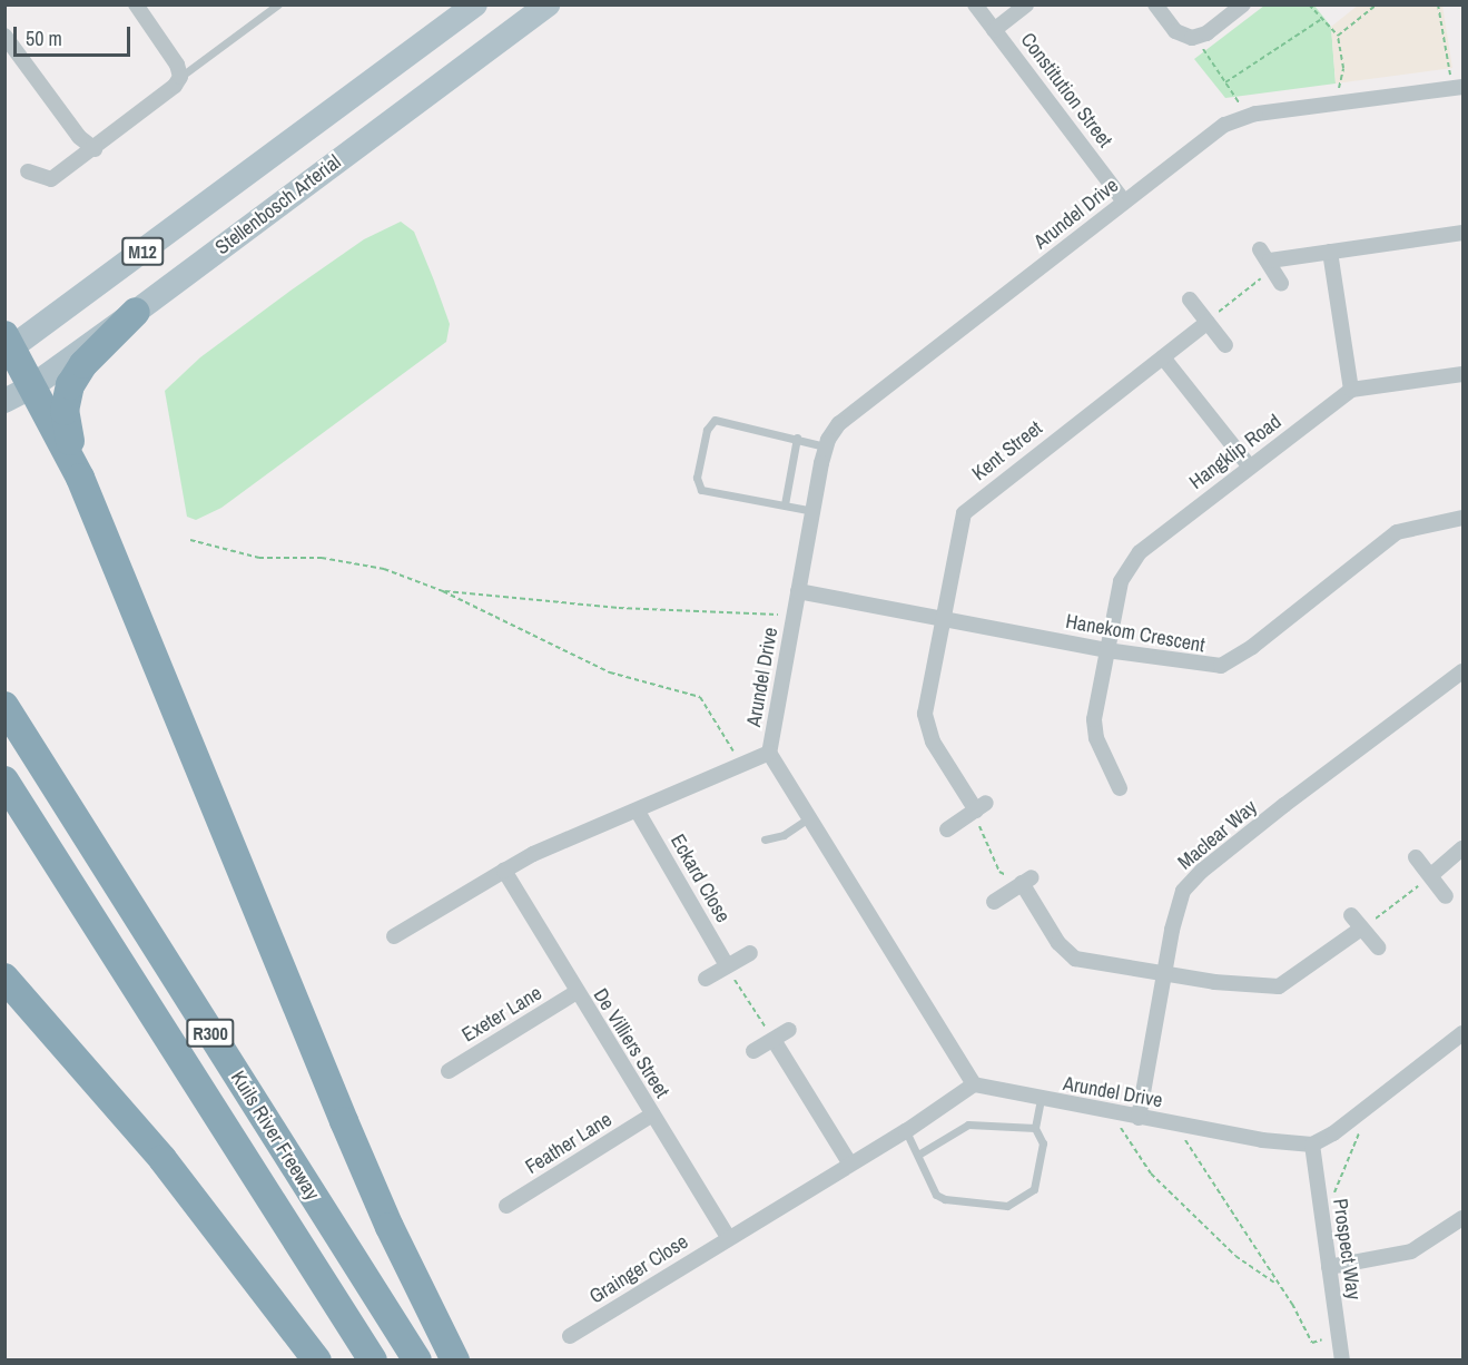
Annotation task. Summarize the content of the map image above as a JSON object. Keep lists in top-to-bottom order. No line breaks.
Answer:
{"streets":{"highway":["R300","Kuils River Freeway"],"main road":["Stellenbosch Arterial","M12"],"street":["Constitution Street","Arundel Drive","Kent Street","Hangklip Road","Hanekom Crescent","Maclear Way","Eckard Close","Exeter Lane","De Villiers Street","Feather Lane","Prospect Way","Grainger Close"]},"crossings":[["Constitution Street","Arundel Drive"],["Arundel Drive","Hanekom Crescent"],["Arundel Drive","Maclear Way"],["Arundel Drive","Prospect Way"],["Kent Street","Hanekom Crescent"],["Hangklip Road","Hanekom Crescent"],["Exeter Lane","De Villiers Street"],["De Villiers Street","Feather Lane"],["De Villiers Street","Grainger Close"]],"scale_bar":"50 m"}
